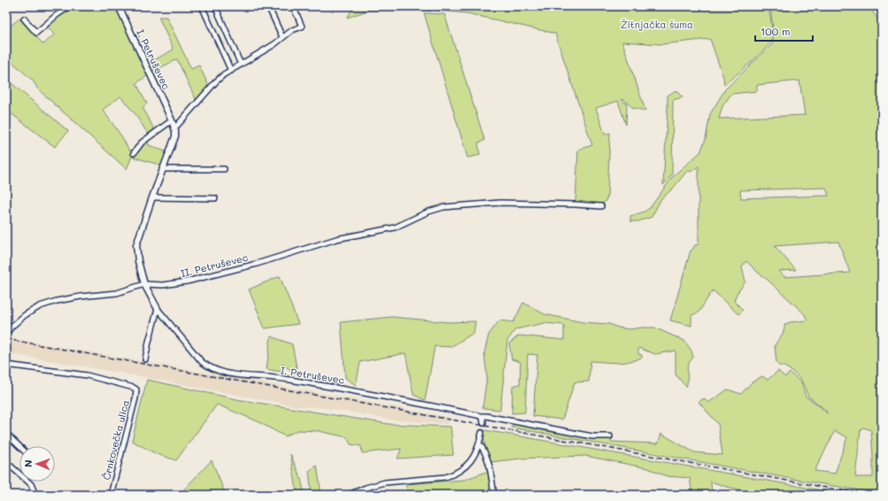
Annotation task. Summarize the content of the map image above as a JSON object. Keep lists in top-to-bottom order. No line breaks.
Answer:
{"streets":{"street":["I. Petruševec","II. Petruševec","Črnkovečka ulica"]},"crossings":[["I. Petruševec","II. Petruševec"]],"parks":["Žitnjačka šuma"],"scale_bar":"100 m","north":"left"}
